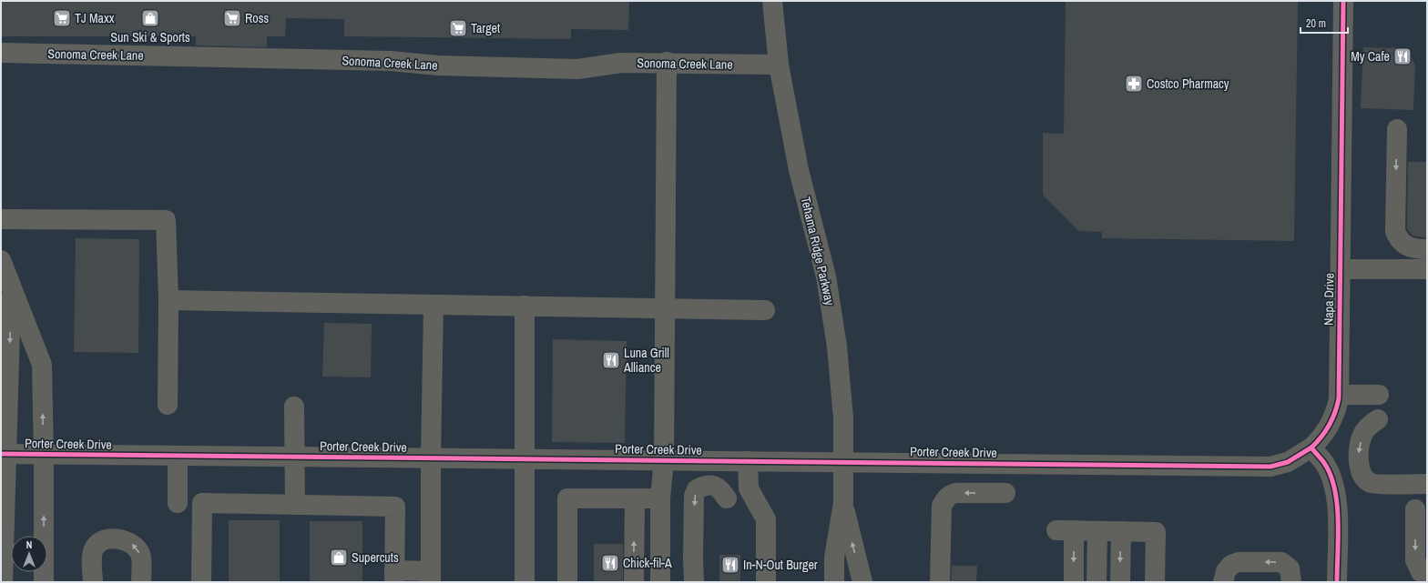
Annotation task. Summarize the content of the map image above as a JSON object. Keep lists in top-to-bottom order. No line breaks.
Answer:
{"streets":{"street":["Sonoma Creek Lane","Tehama Ridge Parkway","Napa Drive","Porter Creek Drive"]},"crossings":[["Sonoma Creek Lane","Tehama Ridge Parkway"],["Tehama Ridge Parkway","Porter Creek Drive"],["Napa Drive","Porter Creek Drive"]],"places":{"supermarket":["TJ Maxx","Ross","Target"],"shop":["Sun Ski & Sports","Supercuts"],"restaurant":["My Cafe","Luna Grill Alliance","Chick-fil-A","In-N-Out Burger"],"pharmacy":["Costco Pharmacy"]},"scale_bar":"20 m","north":"top"}
